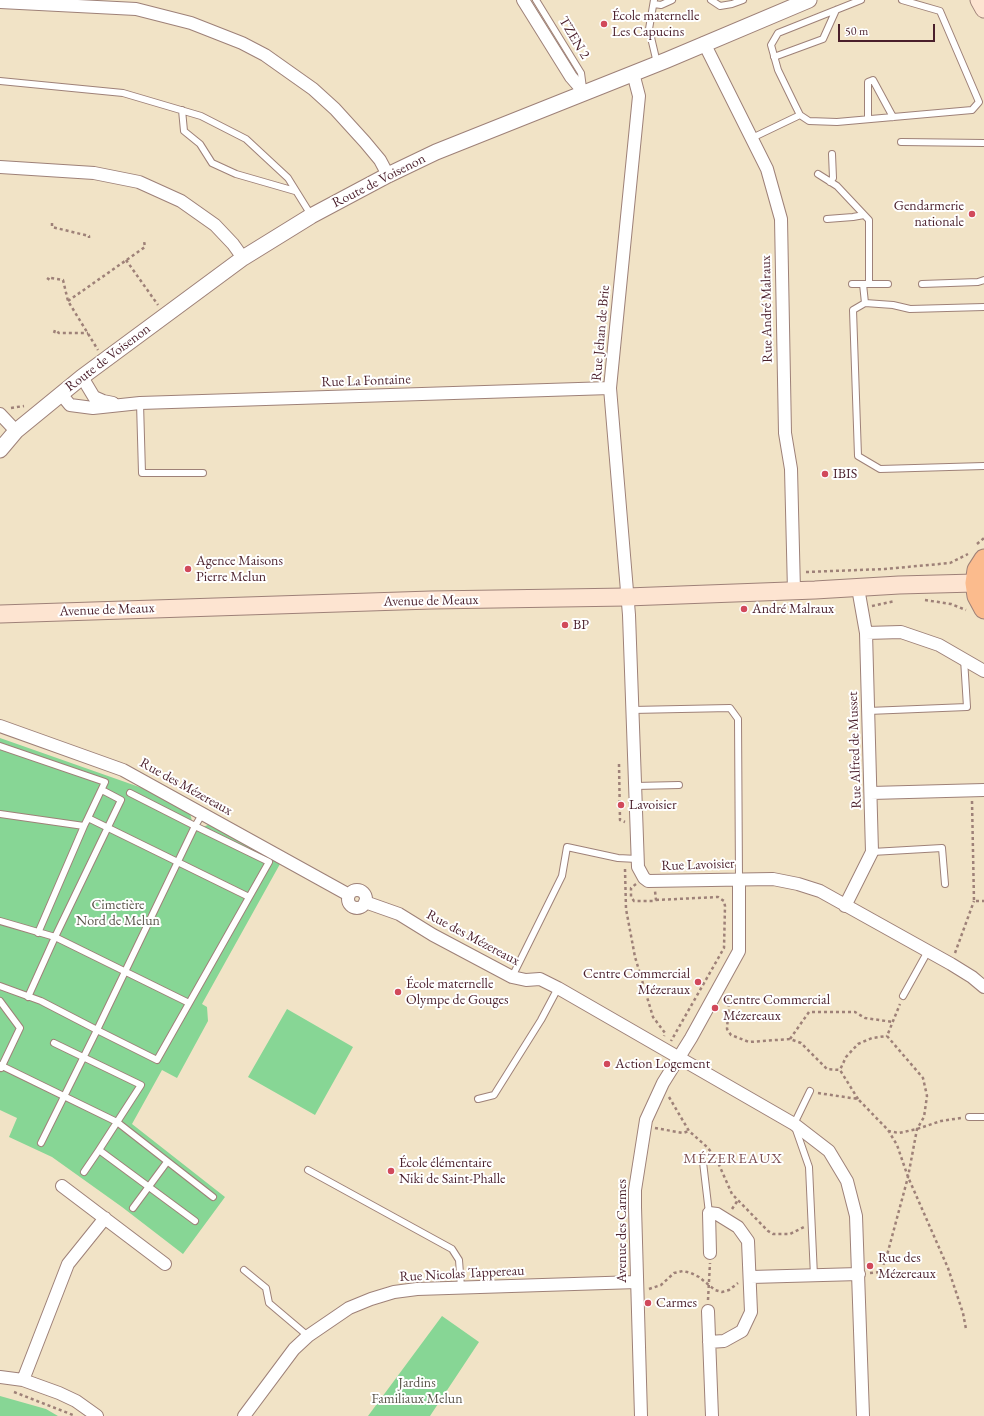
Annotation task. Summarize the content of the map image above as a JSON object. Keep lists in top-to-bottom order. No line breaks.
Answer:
{"streets":{"main road":["Avenue de Meaux"],"street":["Route de Voisenon","Rue André Malraux","Rue Jehan de Brie","Rue La Fontaine","Rue Alfred de Musset","Rue des Mézereaux","Rue Lavoisier","Avenue des Carmes","Rue Nicolas Tappereau"],"lane":["TZEN 2"]},"crossings":[["TZEN 2","Route de Voisenon"],["Route de Voisenon","Rue André Malraux"],["Route de Voisenon","Rue Jehan de Brie"],["Route de Voisenon","Rue La Fontaine"],["Rue André Malraux","Avenue de Meaux"],["Rue Jehan de Brie","Rue La Fontaine"],["Rue Jehan de Brie","Avenue de Meaux"],["Rue Jehan de Brie","Rue Lavoisier"],["Avenue de Meaux","Rue Alfred de Musset"],["Avenue de Meaux","Rue Lavoisier"],["Rue Alfred de Musset","Rue Lavoisier"],["Rue des Mézereaux","Avenue des Carmes"],["Rue Lavoisier","Avenue des Carmes"],["Avenue des Carmes","Rue Nicolas Tappereau"]],"districts":["MÉZEREAUX"],"parks":["Cimetière Nord de Melun","Jardins Familiaux Melun"],"places":["École maternelle Les Capucins","Gendarmerie nationale","IBIS","Agence Maisons Pierre Melun","André Malraux","BP","Lavoisier","Centre Commercial Mézeraux","École maternelle Olympe de Gouges","Centre Commercial Mézereaux","Action Logement","École élémentaire Niki de Saint-Phalle","Rue des Mézereaux","Carmes"],"scale_bar":"50 m"}
